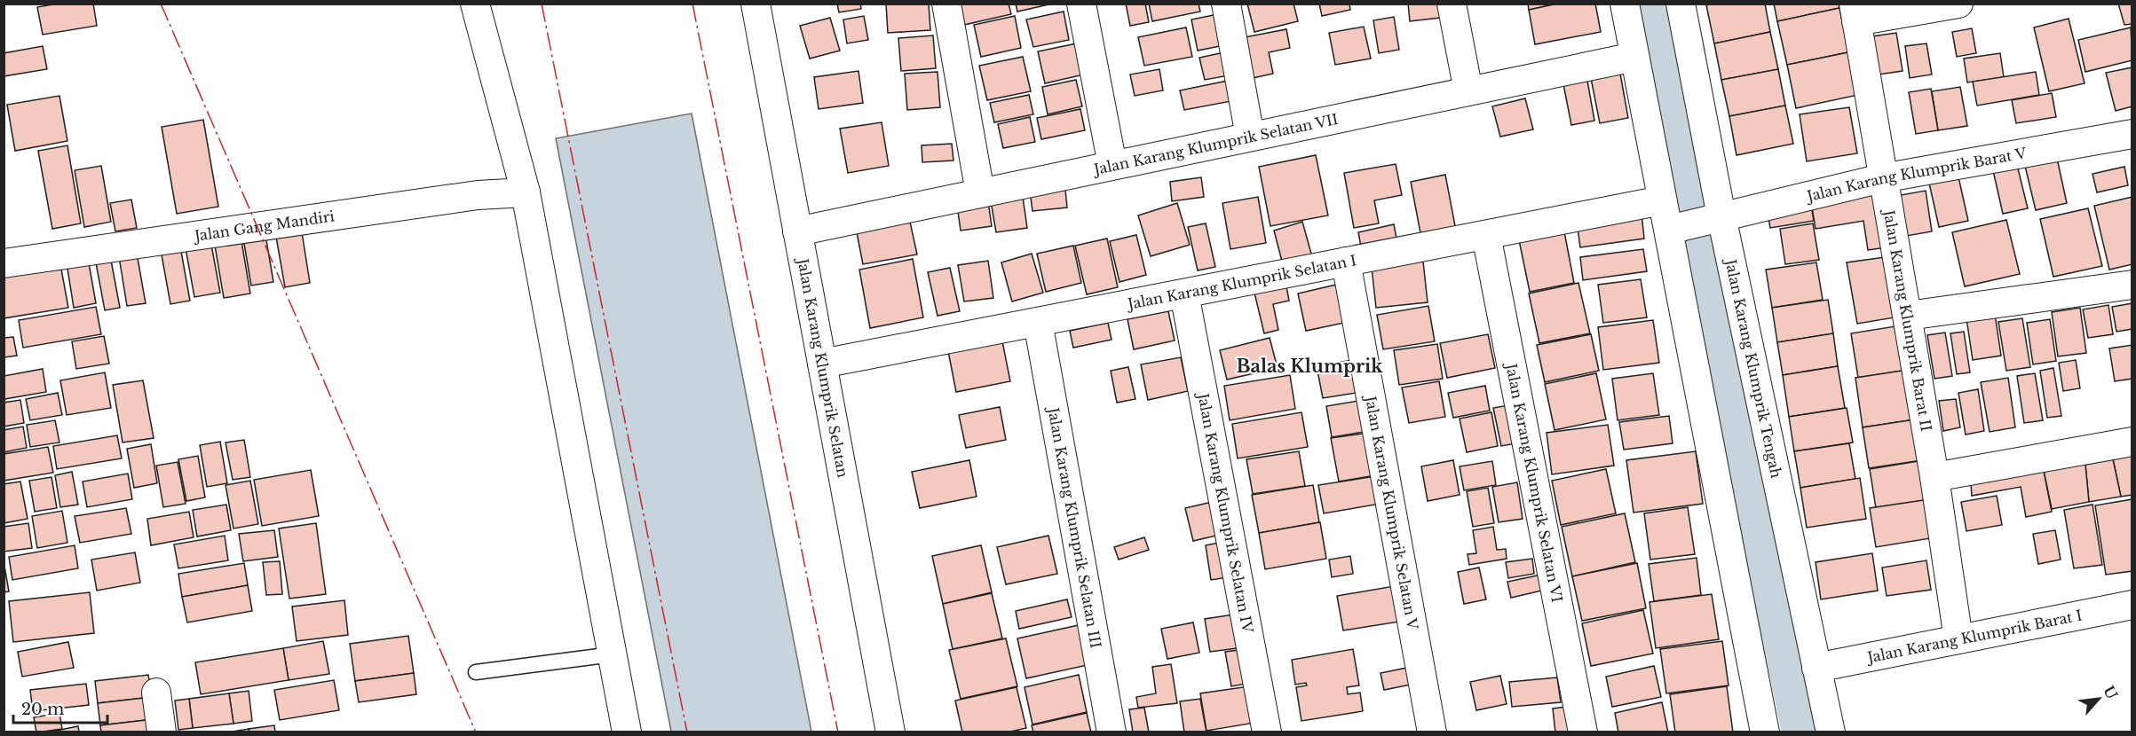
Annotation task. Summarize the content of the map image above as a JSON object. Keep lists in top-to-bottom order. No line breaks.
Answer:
{"streets":{"street":["Jalan Karang Klumprik Selatan VII","Jalan Karang Klumprik Barat V","Jalan Gang Mandiri","Jalan Karang Klumprik Selatan I","Jalan Karang Klumprik Barat II","Jalan Karang Klumprik Selatan","Jalan Karang Klumprik Tengah","Jalan Karang Klumprik Selatan VI","Jalan Karang Klumprik Selatan IV","Jalan Karang Klumprik Selatan V","Jalan Karang Klumprik Selatan III","Jalan Karang Klumprik Barat I"]},"crossings":[["Jalan Karang Klumprik Selatan VII","Jalan Karang Klumprik Selatan"],["Jalan Karang Klumprik Selatan VII","Jalan Karang Klumprik Tengah"],["Jalan Karang Klumprik Barat V","Jalan Karang Klumprik Barat II"],["Jalan Karang Klumprik Barat V","Jalan Karang Klumprik Tengah"],["Jalan Karang Klumprik Selatan I","Jalan Karang Klumprik Selatan"],["Jalan Karang Klumprik Selatan I","Jalan Karang Klumprik Tengah"],["Jalan Karang Klumprik Selatan I","Jalan Karang Klumprik Selatan VI"],["Jalan Karang Klumprik Selatan I","Jalan Karang Klumprik Selatan IV"],["Jalan Karang Klumprik Selatan I","Jalan Karang Klumprik Selatan V"],["Jalan Karang Klumprik Selatan I","Jalan Karang Klumprik Selatan III"],["Jalan Karang Klumprik Barat II","Jalan Karang Klumprik Barat I"],["Jalan Karang Klumprik Tengah","Jalan Karang Klumprik Barat I"]],"districts":["Balas Klumprik"],"scale_bar":"20 m","north":"top right"}
